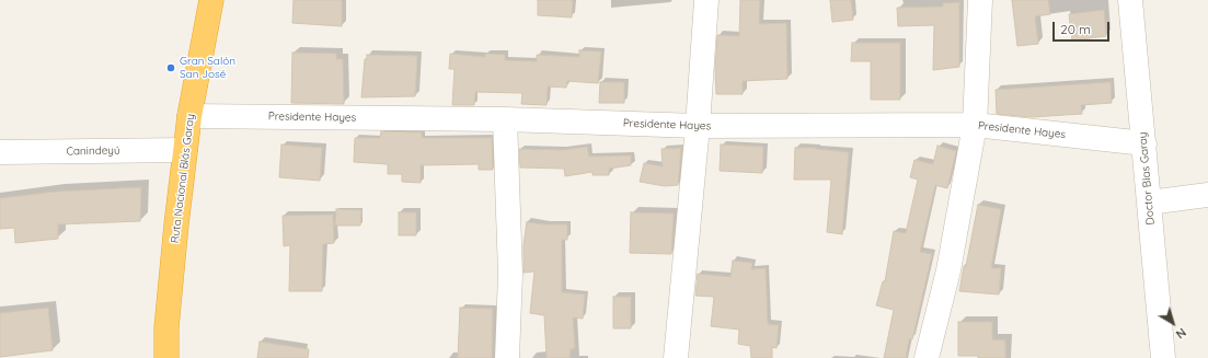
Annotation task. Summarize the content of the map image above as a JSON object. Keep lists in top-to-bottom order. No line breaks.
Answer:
{"streets":{"highway":["Ruta Nacional Blás Garay"],"street":["Presidente Hayes","Canindeyú","Doctor Blas Garay"]},"crossings":[["Presidente Hayes","Ruta Nacional Blás Garay"],["Presidente Hayes","Doctor Blas Garay"],["Canindeyú","Ruta Nacional Blás Garay"]],"places":["Gran Salón San José"],"scale_bar":"20 m","north":"bottom right"}
